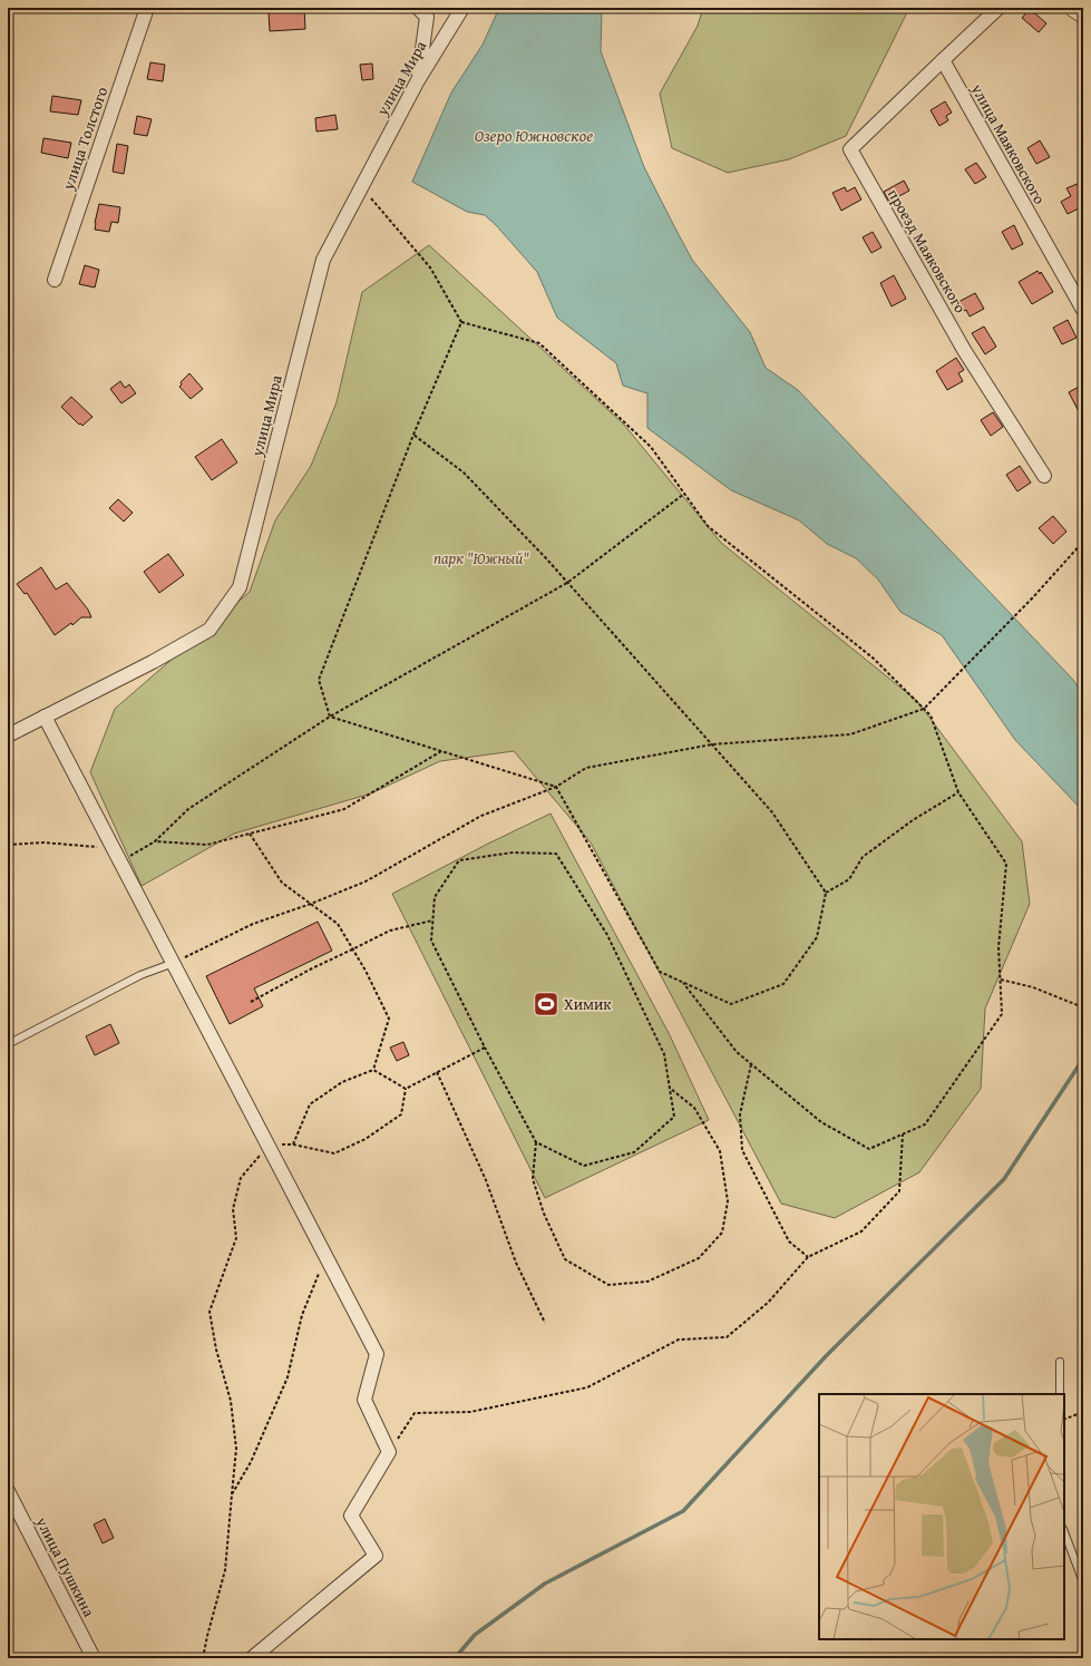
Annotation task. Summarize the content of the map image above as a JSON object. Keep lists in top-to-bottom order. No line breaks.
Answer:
{"streets":{"street":["улица Мира","улица Толстого","улица Маяковского","проезд Маяковского","улица Пушкина"]},"crossings":[["улица Маяковского","проезд Маяковского"]],"water":["Озеро Южновское"],"parks":["парк \"Южный\""],"places":{"sports":["Химик"]}}
